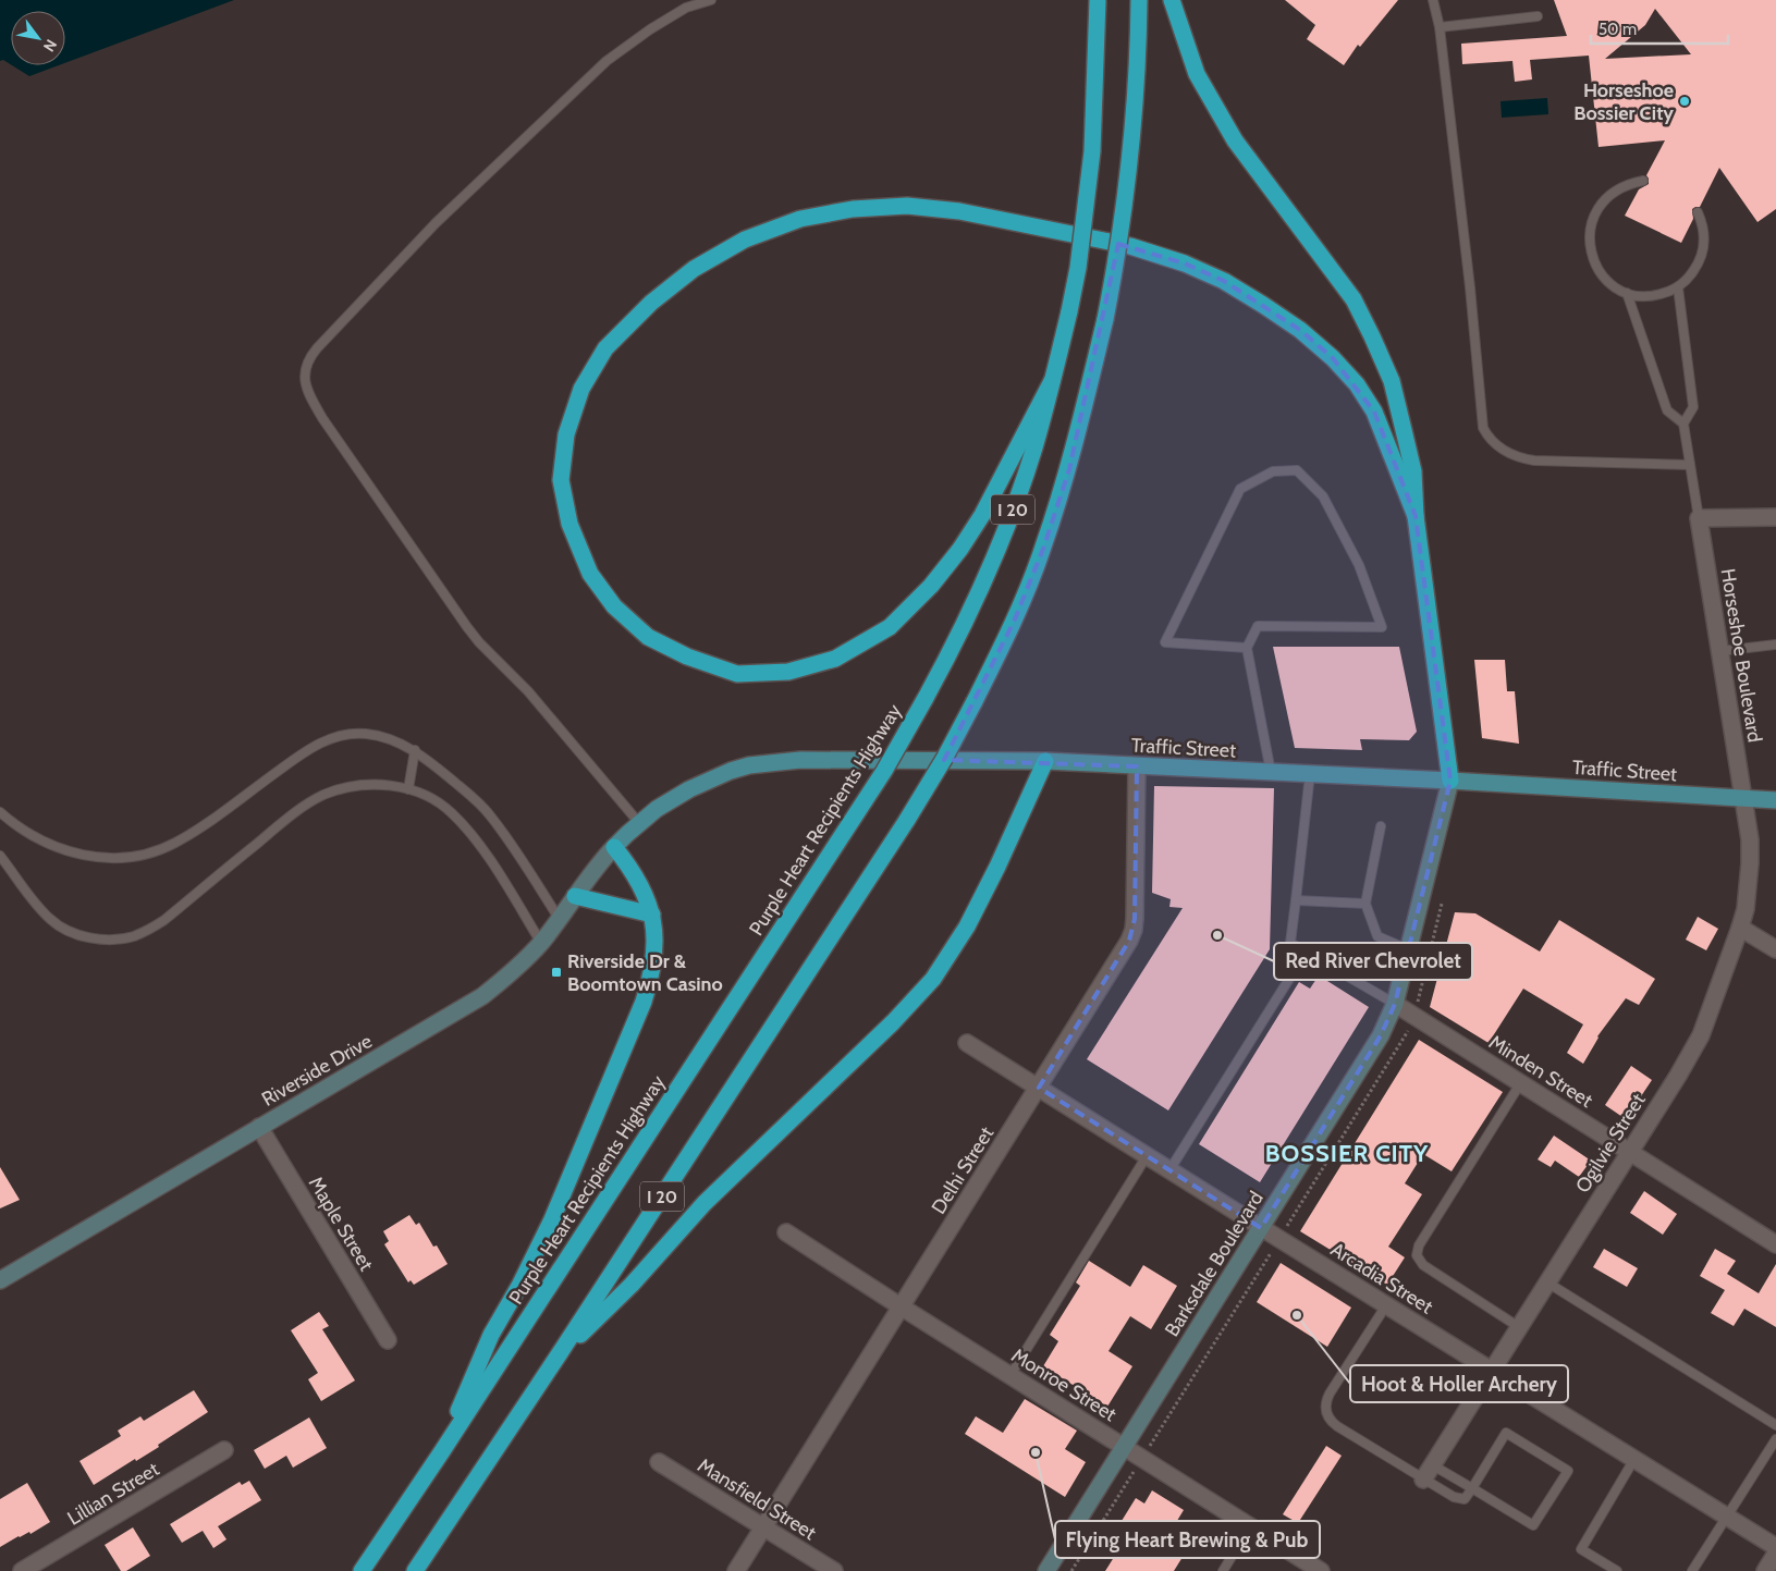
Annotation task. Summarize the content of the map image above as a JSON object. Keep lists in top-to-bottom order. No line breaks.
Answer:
{"streets":{"highway":["I 20","Purple Heart Recipients Highway"],"main road":["Traffic Street","Riverside Drive","Barksdale Boulevard"],"street":["Horseshoe Boulevard","Minden Street","Ogilvie Street","Delhi Street","Maple Street","Arcadia Street","Monroe Street","Lillian Street","Mansfield Street"]},"crossings":[["Horseshoe Boulevard","Traffic Street"],["Horseshoe Boulevard","Ogilvie Street"],["Traffic Street","Riverside Drive"],["Traffic Street","Ogilvie Street"],["Traffic Street","Delhi Street"],["Traffic Street","Barksdale Boulevard"],["Riverside Drive","Maple Street"],["Minden Street","Ogilvie Street"],["Minden Street","Barksdale Boulevard"],["Ogilvie Street","Arcadia Street"],["Delhi Street","Arcadia Street"],["Delhi Street","Monroe Street"],["Delhi Street","Mansfield Street"],["Barksdale Boulevard","Arcadia Street"],["Barksdale Boulevard","Monroe Street"]],"districts":["BOSSIER CITY"],"places":{"other":["Horseshoe Bossier City","Red River Chevrolet","Hoot & Holler Archery","Flying Heart Brewing & Pub"],"transit":["Riverside Dr & Boomtown Casino"]},"scale_bar":"50 m","north":"bottom right"}
